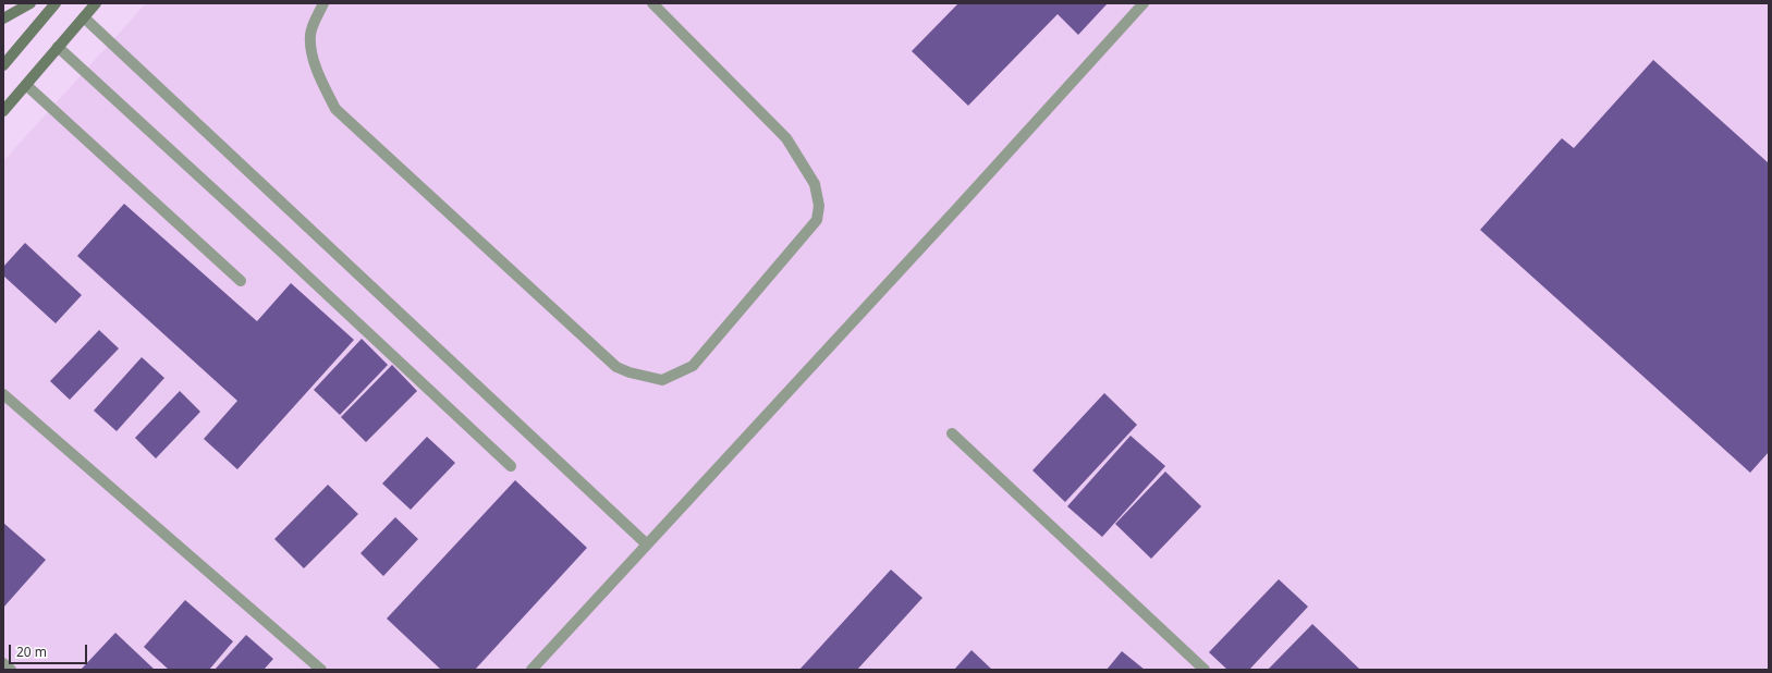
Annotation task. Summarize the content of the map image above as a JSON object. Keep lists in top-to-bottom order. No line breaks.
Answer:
{"scale_bar":"20 m"}
